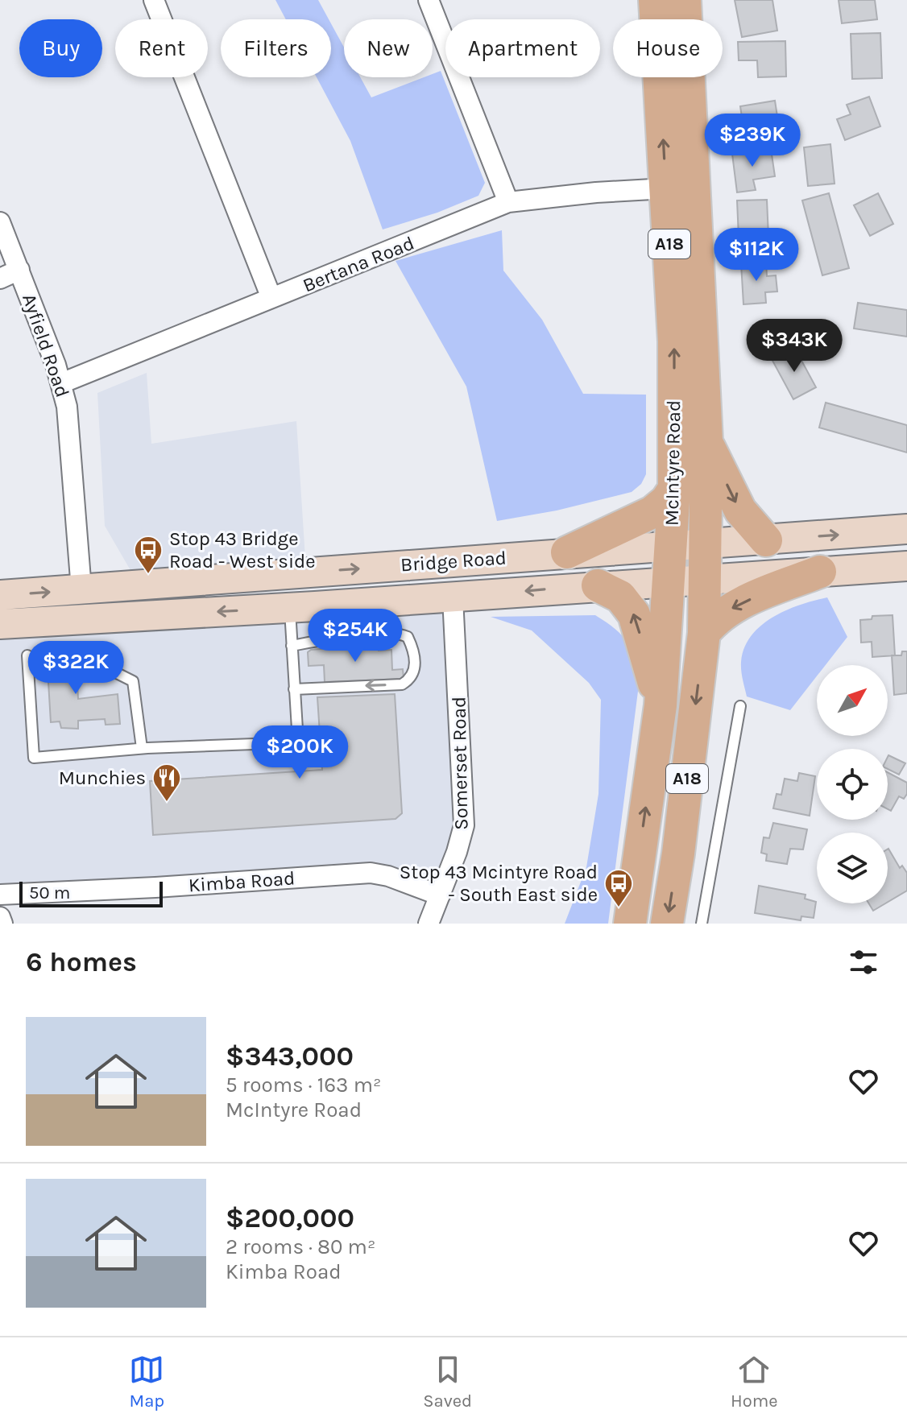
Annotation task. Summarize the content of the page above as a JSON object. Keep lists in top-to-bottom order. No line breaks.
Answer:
{"streets":{"main road":["A18","McIntyre Road","Bridge Road"],"street":["Bertana Road","Ayfield Road","Somerset Road","Kimba Road"]},"crossings":[["Bertana Road","Ayfield Road"],["Bertana Road","McIntyre Road"],["Ayfield Road","Bridge Road"],["McIntyre Road","Bridge Road"],["Bridge Road","Somerset Road"],["Somerset Road","Kimba Road"]],"places":{"bus stop":["Stop 43 Bridge Road - West side","Stop 43 Mcintyre Road - South East side"],"restaurant":["Munchies"]},"scale_bar":"50 m","north":"top right","page":{"chip":["Buy","Rent","Filters","New","Apartment","House"],"price":["$239K","$112K","$343K","$254K","$322K","$200K"],"scale":"50 m","heading":"6 homes","list":[{"name":"$343,000","note":"5 rooms · 163 m² · McIntyre Road"},{"name":"$200,000","note":"2 rooms · 80 m² · Kimba Road"}],"tabs":["Map","Saved","Home"]}}
